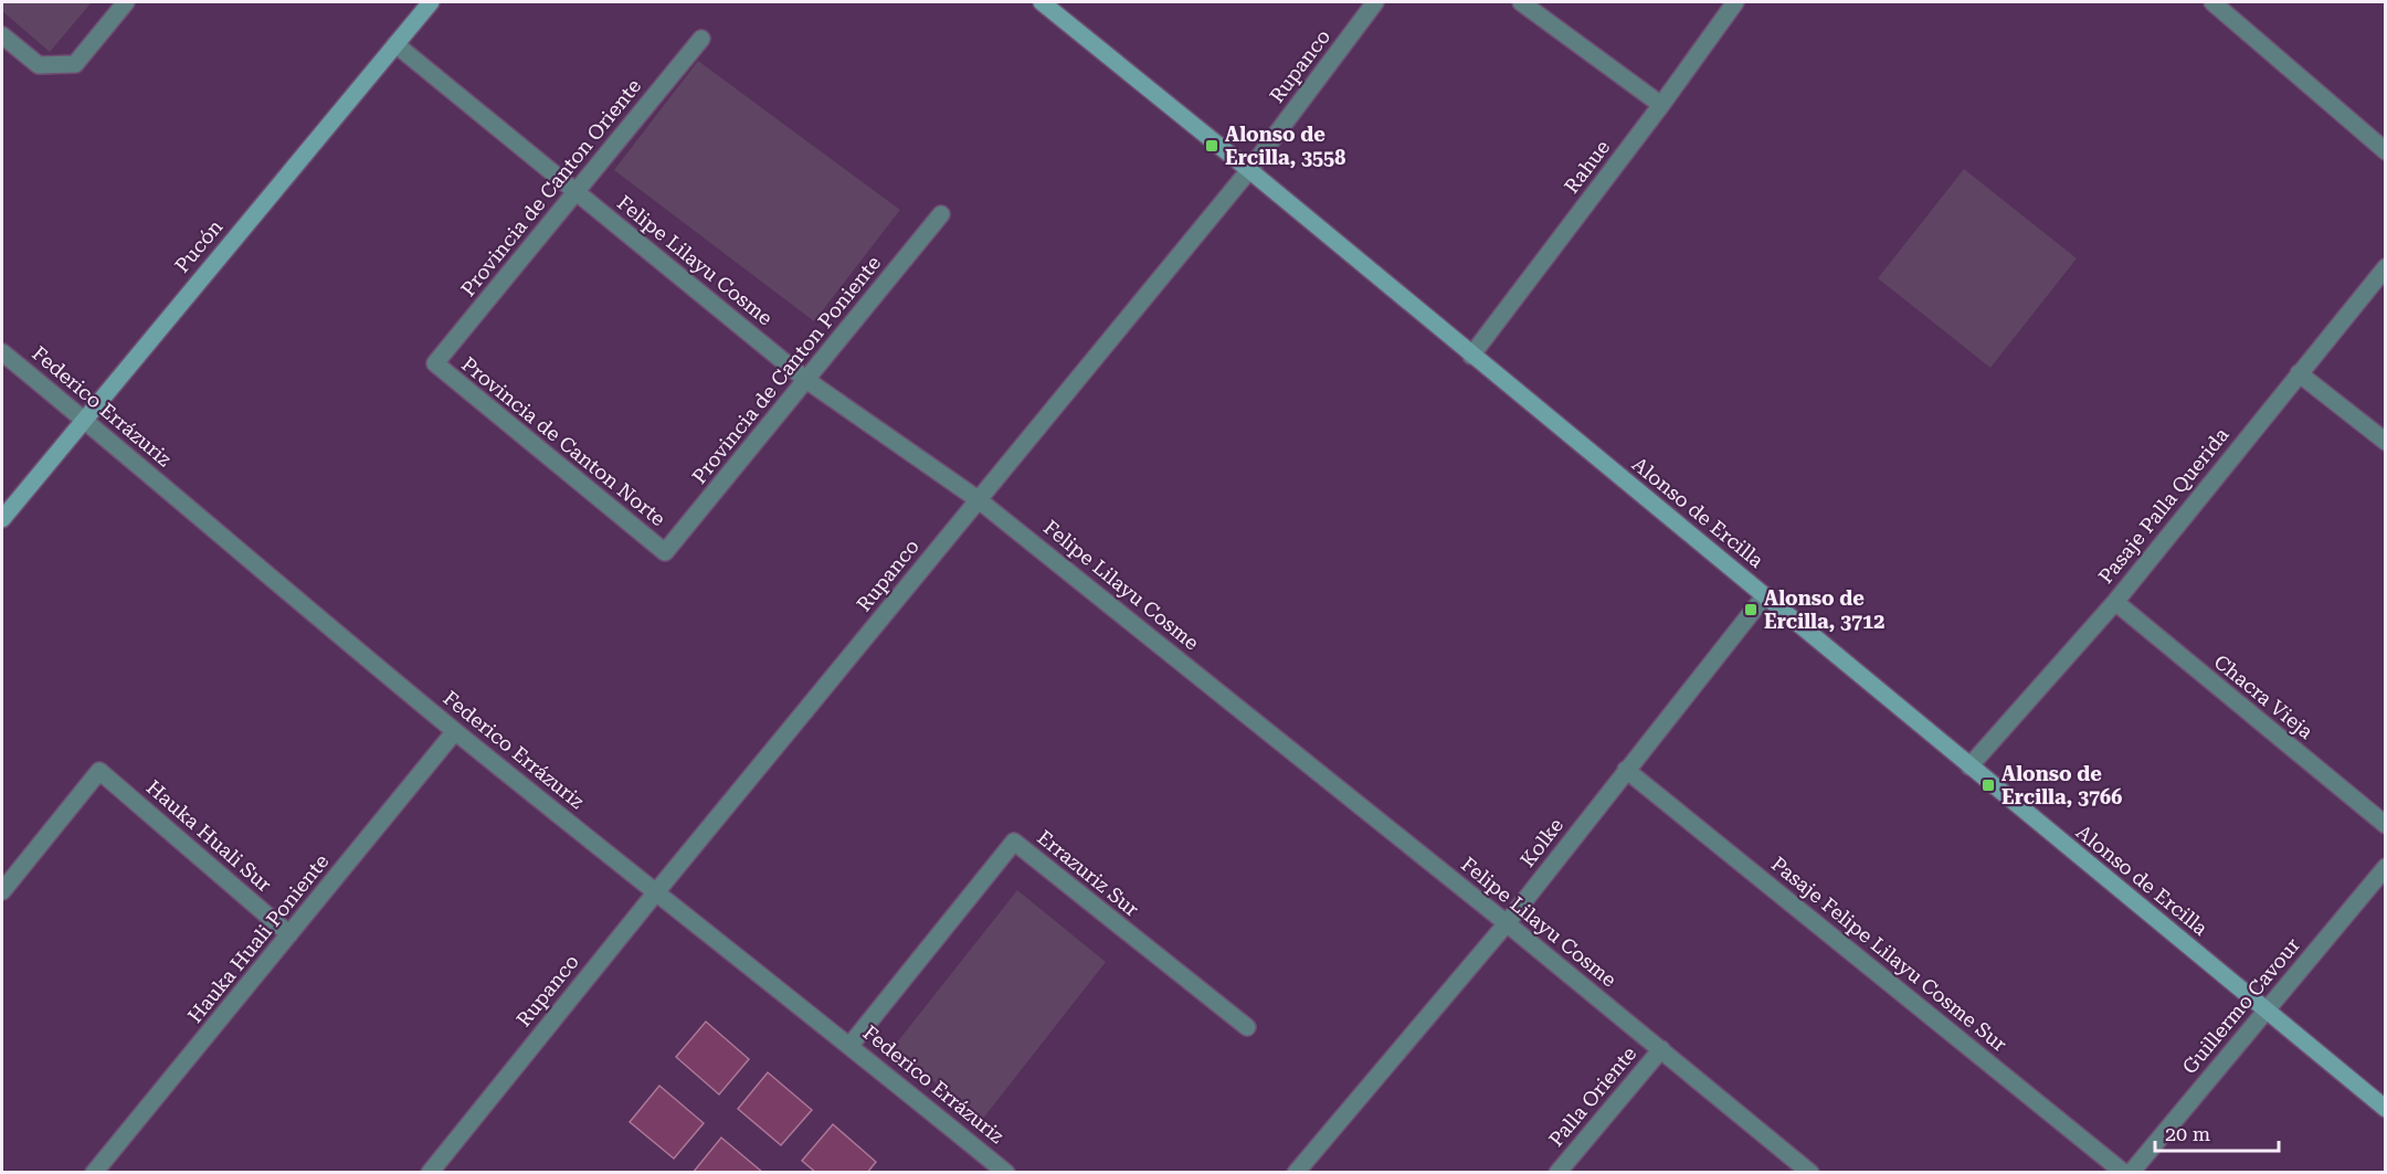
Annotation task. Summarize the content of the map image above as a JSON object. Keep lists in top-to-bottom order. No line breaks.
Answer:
{"streets":{"street":["Rupanco","Rahue","Provincia de Canton Oriente","Pucón","Felipe Lilayu Cosme","Provincia de Canton Poniente","Federico Errázuriz","Provincia de Canton Norte","Pasaje Palla Querida","Alonso de Ercilla","Chacra Vieja","Hauka Huali Sur","Kolke","Errazuriz Sur","Hauka Huali Poniente","Pasaje Felipe Lilayu Cosme Sur","Guillermo Cavour","Palla Oriente"]},"crossings":[["Rupanco","Felipe Lilayu Cosme"],["Rupanco","Federico Errázuriz"],["Rupanco","Alonso de Ercilla"],["Rahue","Alonso de Ercilla"],["Provincia de Canton Oriente","Felipe Lilayu Cosme"],["Provincia de Canton Oriente","Provincia de Canton Norte"],["Pucón","Felipe Lilayu Cosme"],["Pucón","Federico Errázuriz"],["Felipe Lilayu Cosme","Provincia de Canton Poniente"],["Felipe Lilayu Cosme","Kolke"],["Felipe Lilayu Cosme","Palla Oriente"],["Provincia de Canton Poniente","Provincia de Canton Norte"],["Federico Errázuriz","Errazuriz Sur"],["Federico Errázuriz","Hauka Huali Poniente"],["Pasaje Palla Querida","Alonso de Ercilla"],["Pasaje Palla Querida","Chacra Vieja"],["Alonso de Ercilla","Kolke"],["Alonso de Ercilla","Guillermo Cavour"],["Hauka Huali Sur","Hauka Huali Poniente"],["Kolke","Pasaje Felipe Lilayu Cosme Sur"]],"places":{"transit":["Alonso de Ercilla, 3558","Alonso de Ercilla, 3712","Alonso de Ercilla, 3766"]},"scale_bar":"20 m"}
